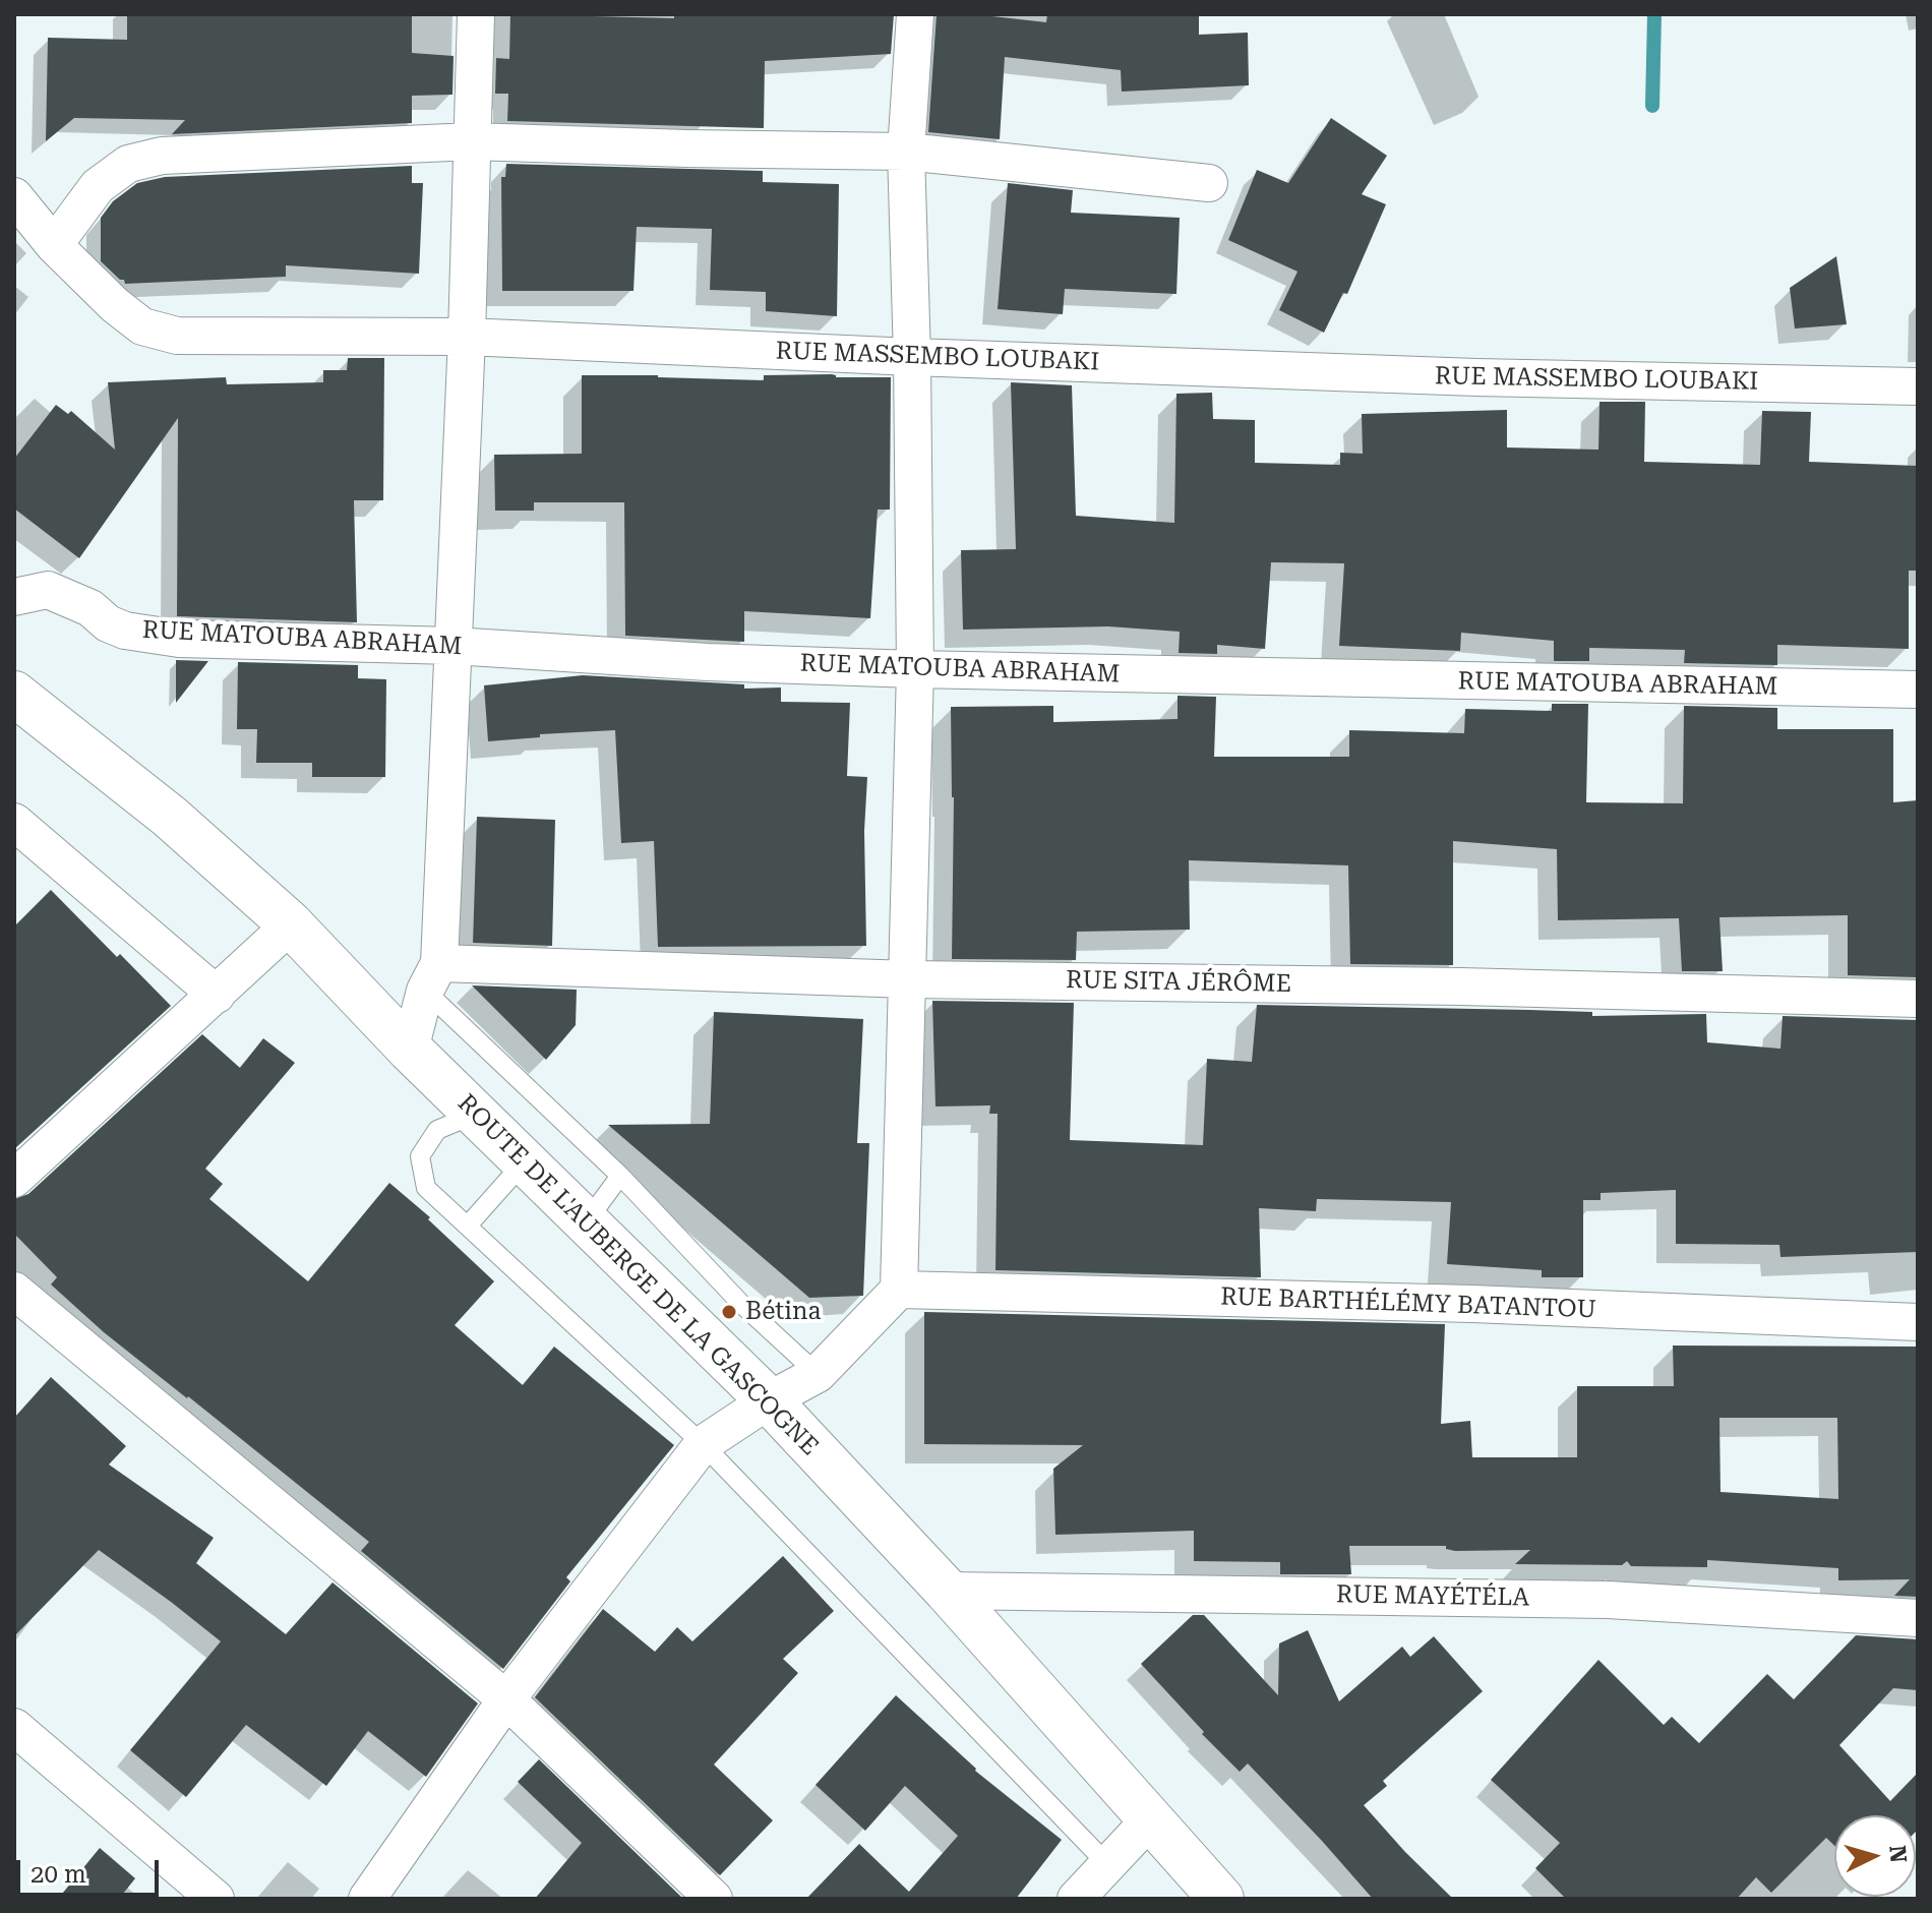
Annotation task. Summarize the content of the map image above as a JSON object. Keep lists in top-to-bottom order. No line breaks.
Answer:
{"streets":{"street":["RUE MASSEMBO LOUBAKI","RUE MATOUBA ABRAHAM","RUE SITA JÉRÔME","ROUTE DE L'AUBERGE DE LA GASCOGNE","RUE BARTHÉLÉMY BATANTOU","RUE MAYÉTÉLA"]},"crossings":[["ROUTE DE L'AUBERGE DE LA GASCOGNE","RUE MAYÉTÉLA"]],"places":["Bétina"],"scale_bar":"20 m","north":"right"}
